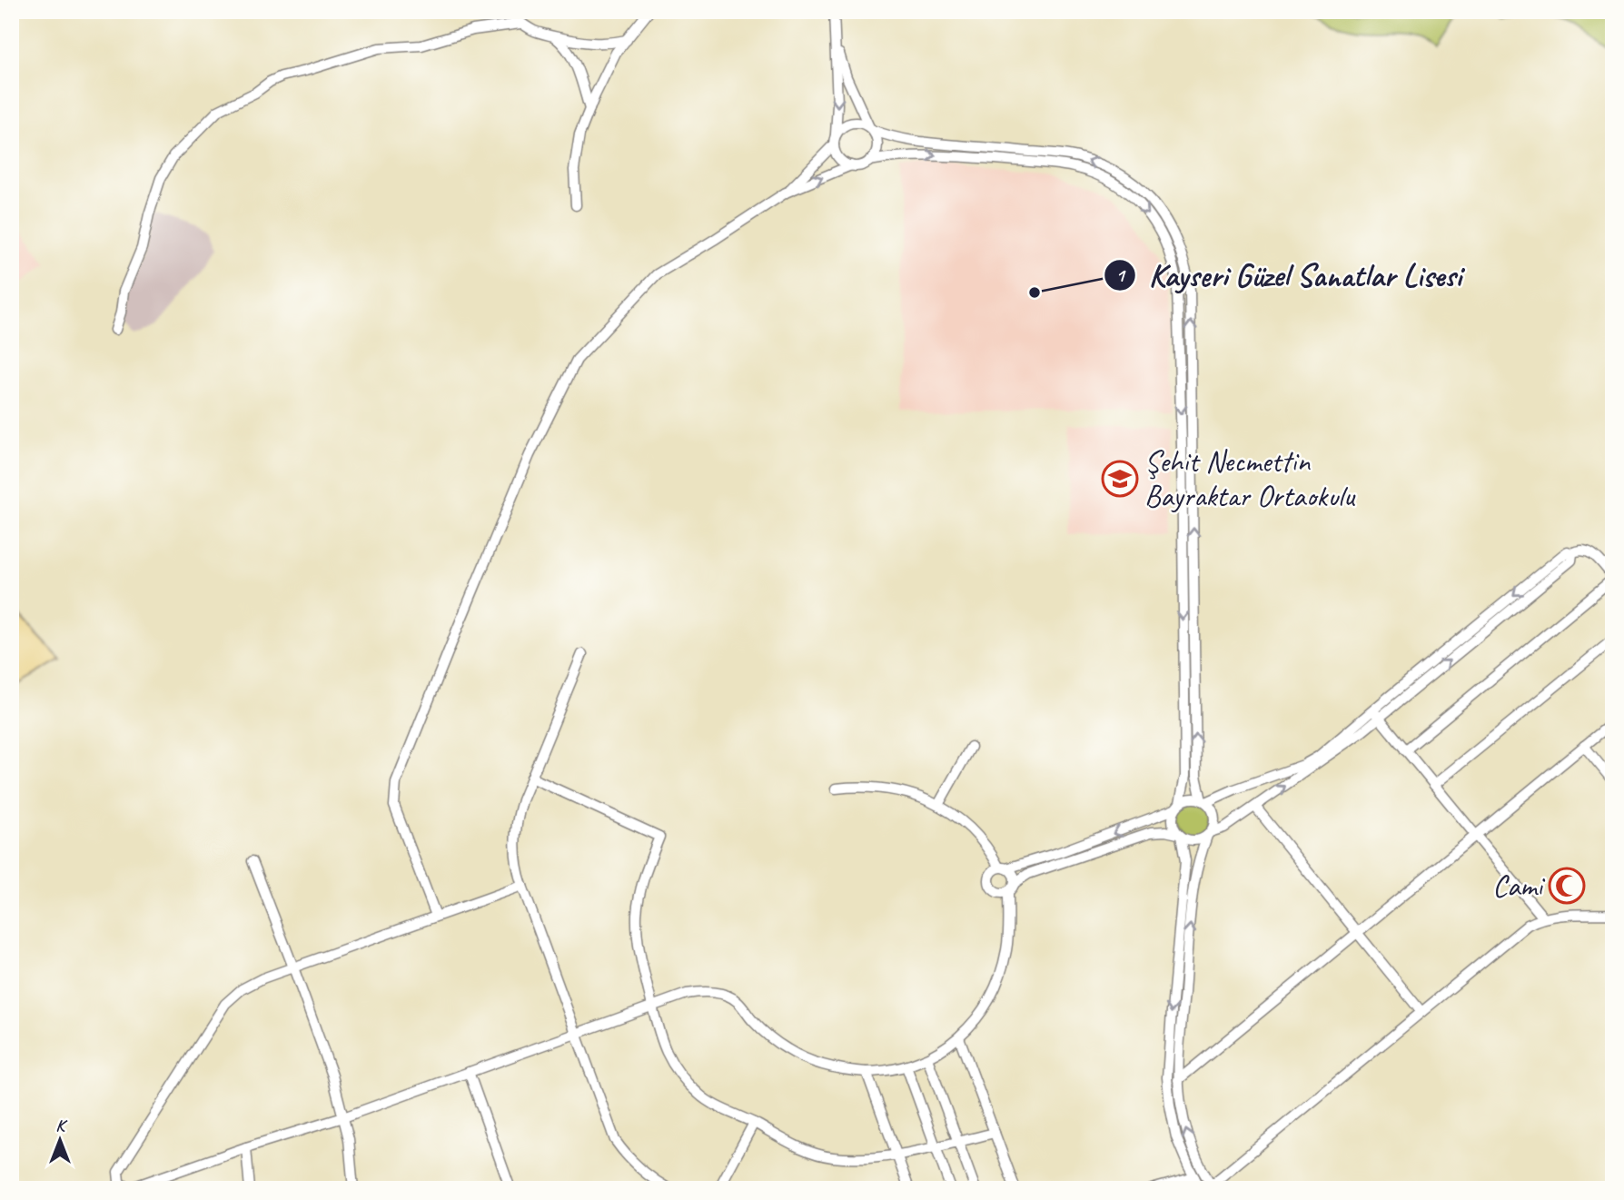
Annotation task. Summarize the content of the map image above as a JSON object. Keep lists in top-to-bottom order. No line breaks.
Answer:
{"places":{"other":["Kayseri Güzel Sanatlar Lisesi"],"school or university":["Şehit Necmettin Bayraktar Ortaokulu"],"mosque":["Cami"]},"north":"top"}
